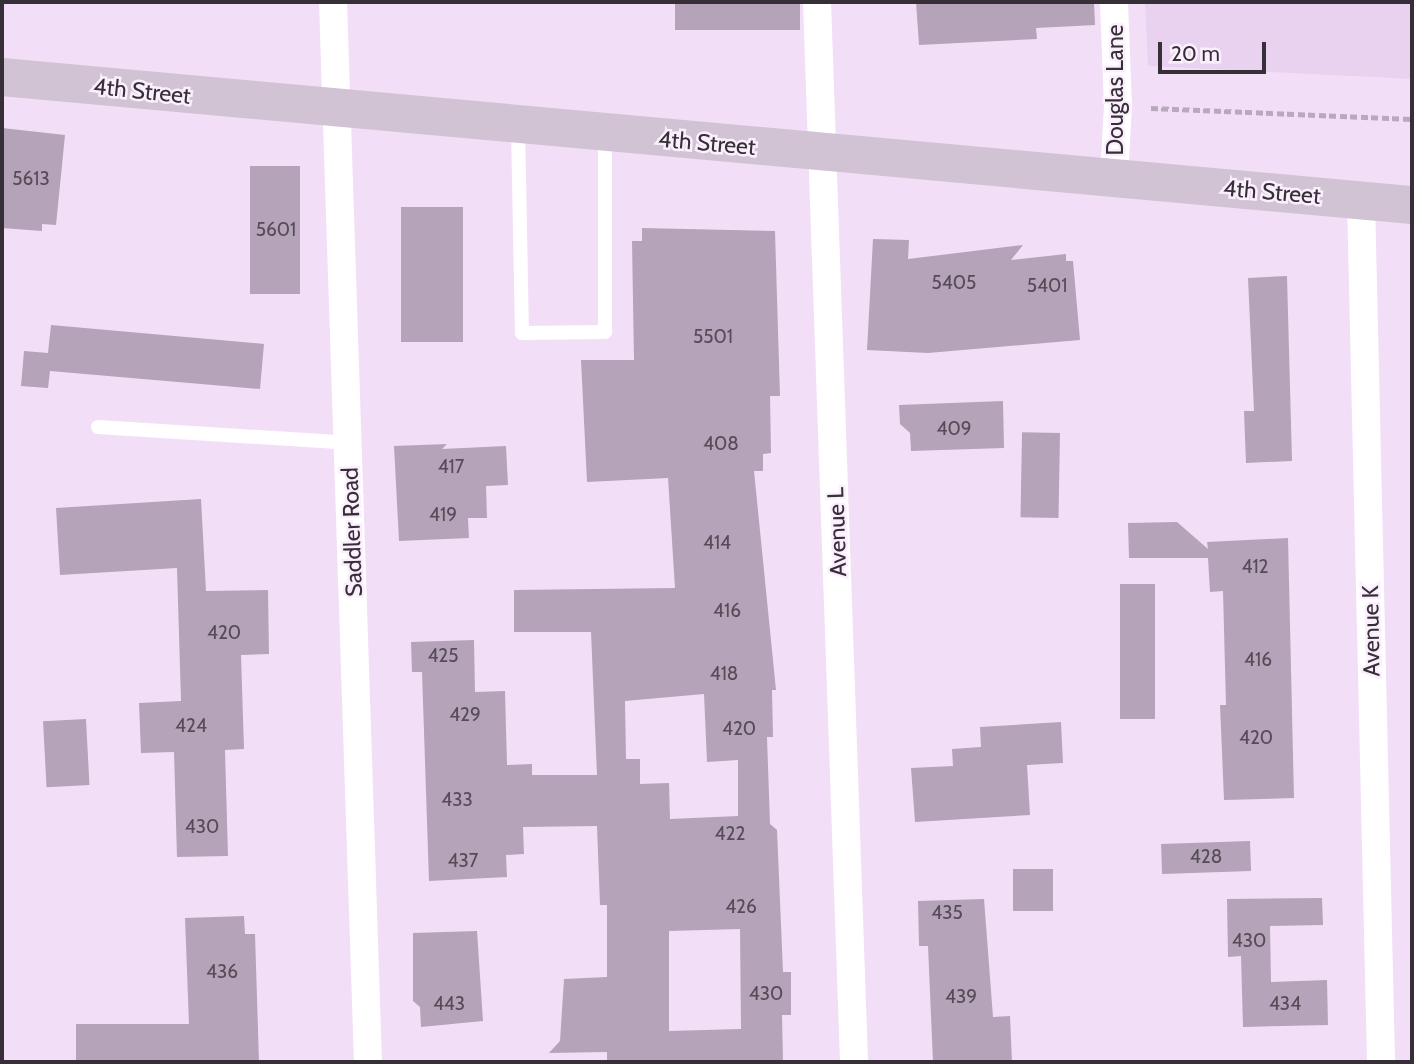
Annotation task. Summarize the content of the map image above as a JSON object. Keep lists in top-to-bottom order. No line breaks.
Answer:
{"streets":{"main road":["4th Street"],"street":["Douglas Lane","Saddler Road","Avenue L","Avenue K"]},"crossings":[["Douglas Lane","4th Street"],["4th Street","Saddler Road"],["4th Street","Avenue L"],["4th Street","Avenue K"]],"house_numbers":["5613","5601","5405","5401","5501","409","408","417","419","414","412","416","420","425","416","418","429","424","420","420","433","430","422","428","437","426","435","430","436","430","439","443","434"],"scale_bar":"20 m"}
